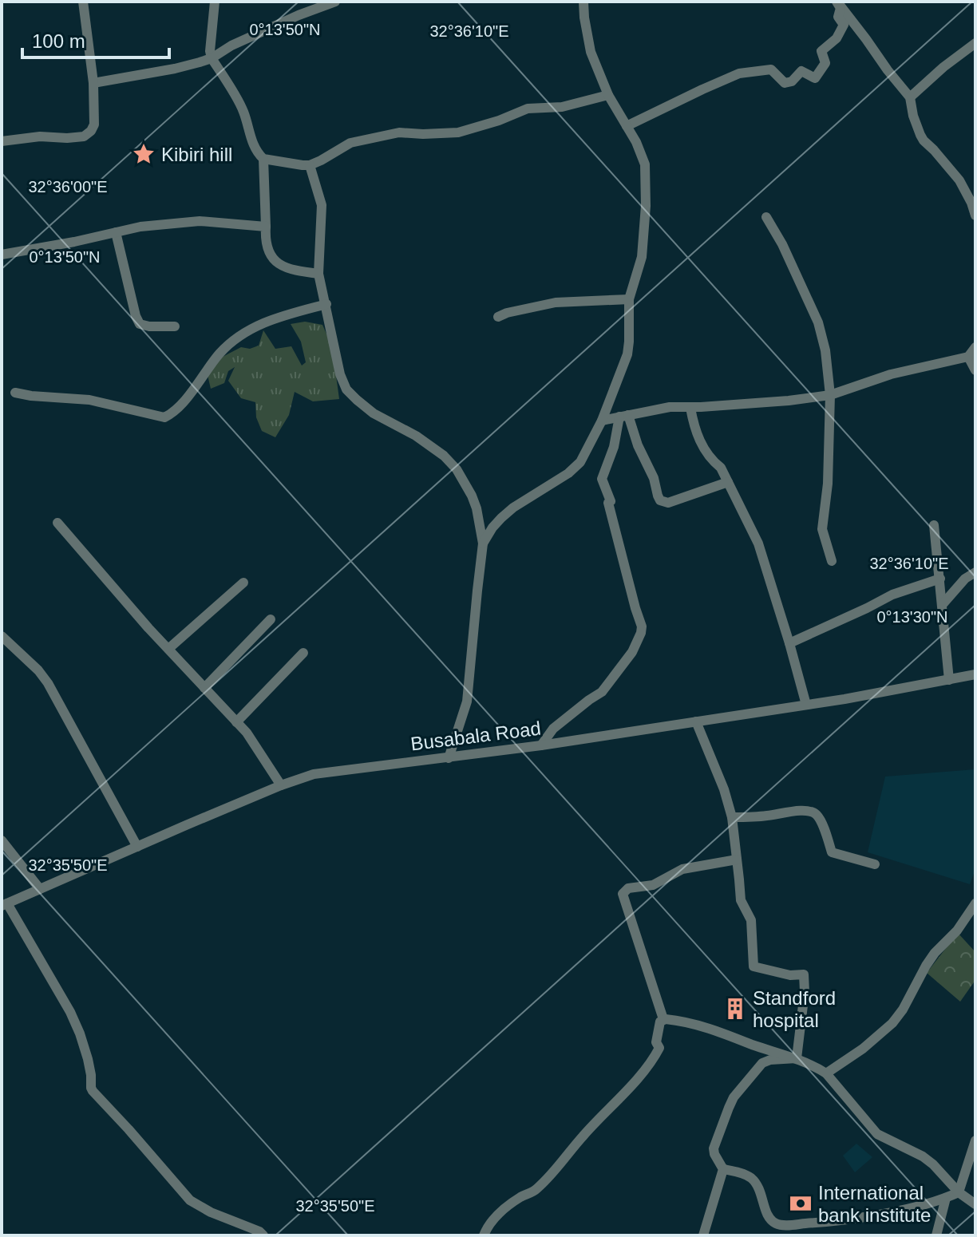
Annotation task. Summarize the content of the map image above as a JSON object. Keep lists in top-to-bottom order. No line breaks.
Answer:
{"streets":{"street":["Busabala Road"]},"places":{"place":["Kibiri hill"],"building":["Standford hospital"],"bank":["International bank institute"]},"scale_bar":"100 m","coordinates":["0°13'50\"N","32°36'10\"E","32°36'00\"E","0°13'30\"N","32°35'50\"E"]}
